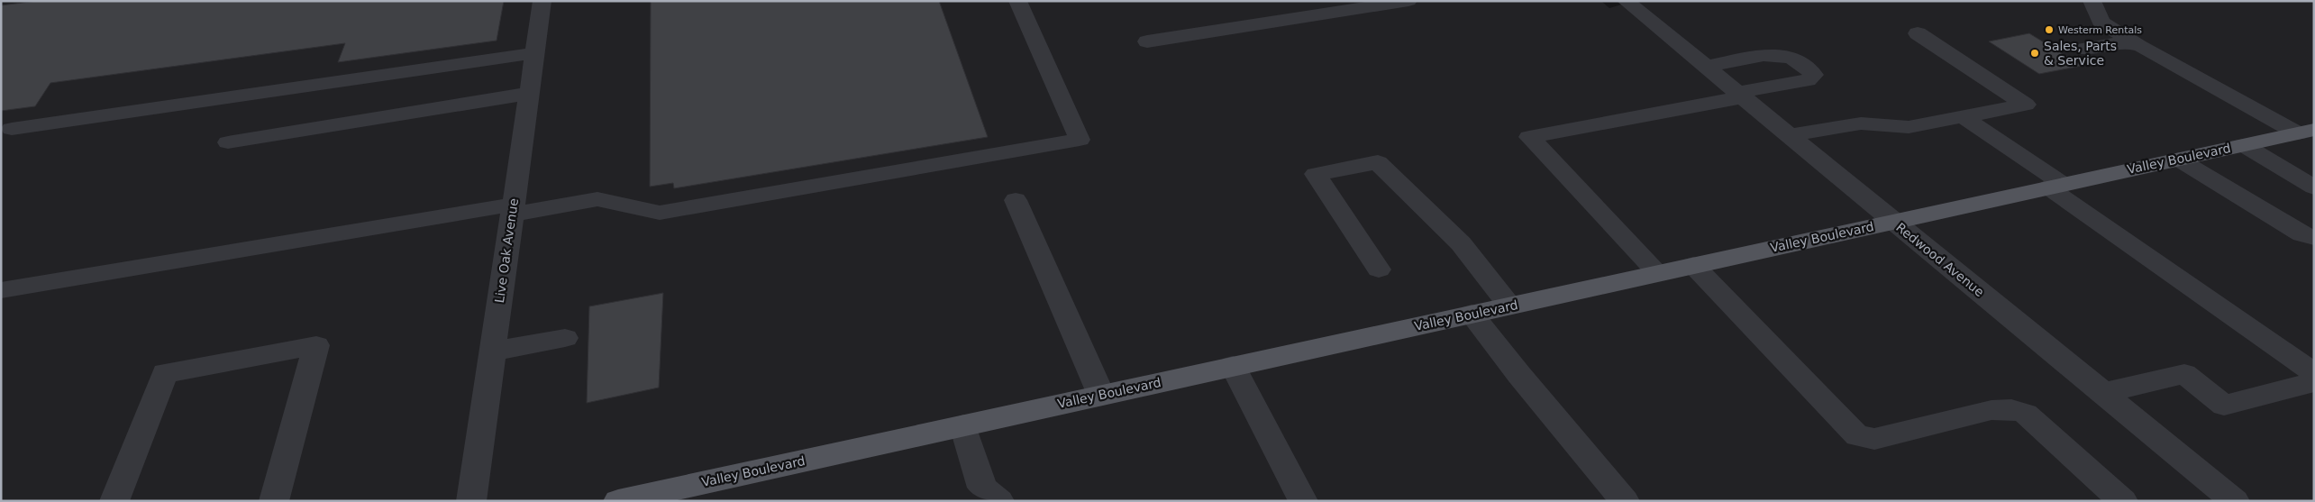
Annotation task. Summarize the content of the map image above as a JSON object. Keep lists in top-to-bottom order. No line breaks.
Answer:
{"streets":{"main road":["Valley Boulevard"],"street":["Live Oak Avenue","Redwood Avenue"]},"crossings":[["Valley Boulevard","Redwood Avenue"]],"places":["Westerm Rentals","Sales, Parts & Service"]}
